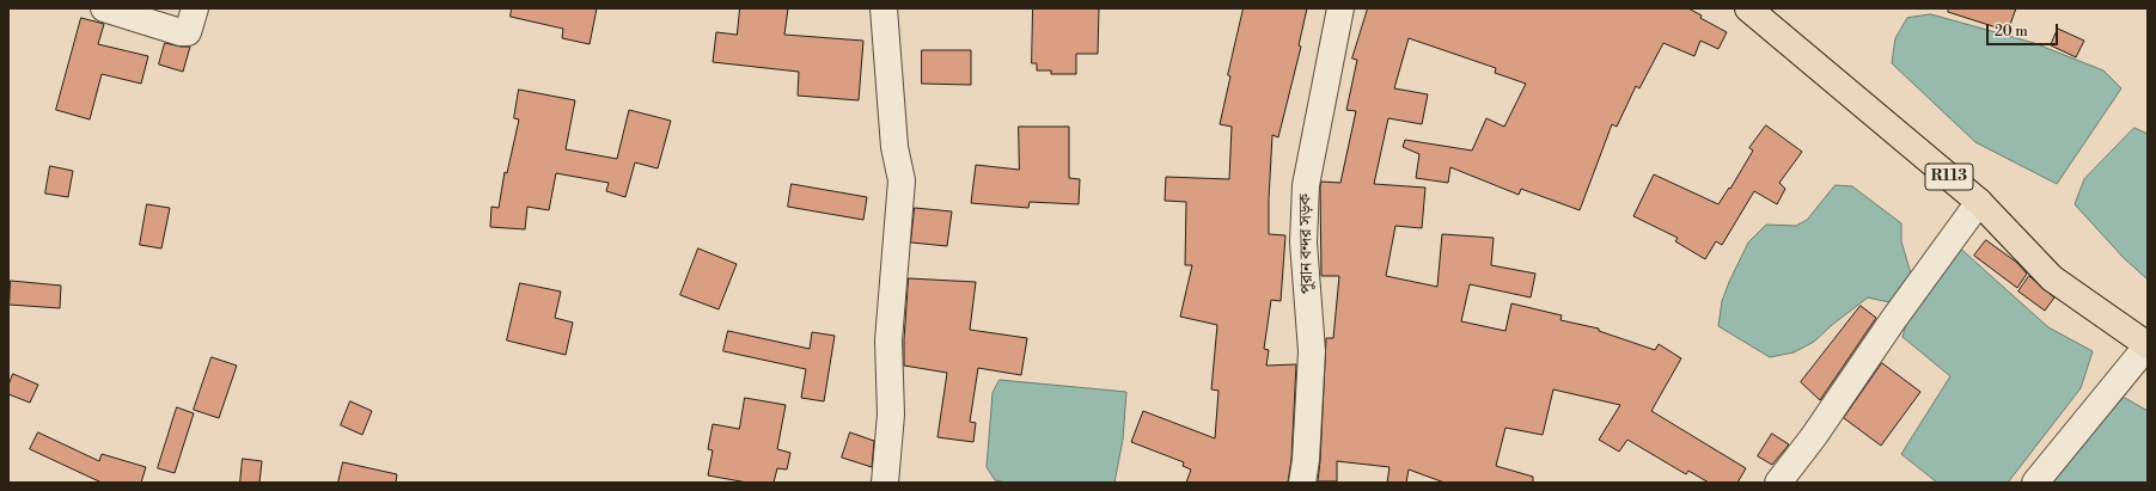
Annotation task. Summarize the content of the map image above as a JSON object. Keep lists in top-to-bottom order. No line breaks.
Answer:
{"streets":{"main road":["R113"],"street":["পুরান বন্দর সড়ক"]},"scale_bar":"20 m"}
